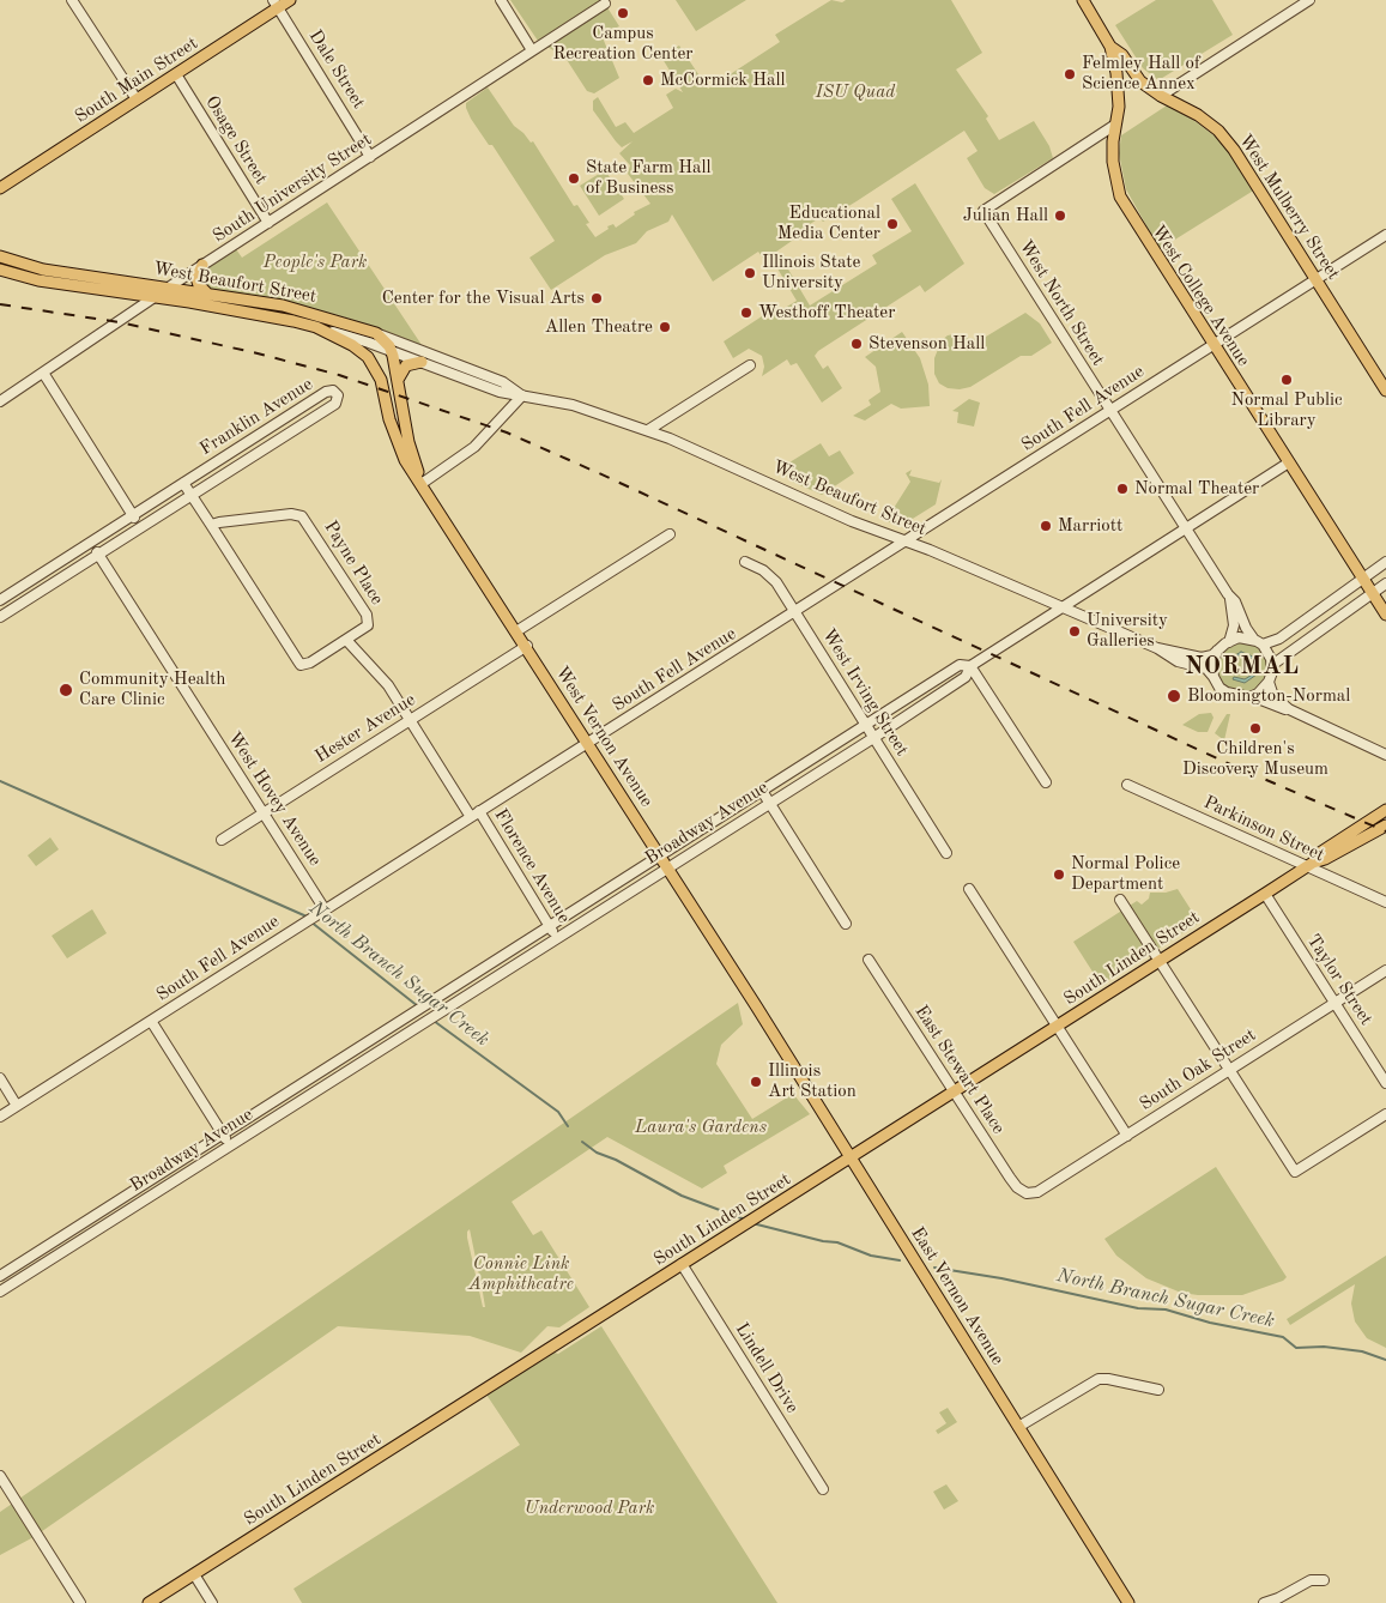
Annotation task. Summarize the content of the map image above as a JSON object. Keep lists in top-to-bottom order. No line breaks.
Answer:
{"streets":{"main road":["South Main Street","West Mulberry Street","West Beaufort Street","West College Avenue","West Vernon Avenue","South Linden Street","East Vernon Avenue"],"street":["Dale Street","Osage Street","South University Street","West North Street","South Fell Avenue","Franklin Avenue","Payne Place","West Irving Street","Hester Avenue","West Hovey Avenue","Broadway Avenue","Parkinson Street","Florence Avenue","Taylor Street","East Stewart Place","South Oak Street","Lindell Drive"]},"crossings":[["Dale Street","South Main Street"],["Dale Street","South University Street"],["South Main Street","Osage Street"],["Osage Street","South University Street"],["South University Street","West Beaufort Street"],["West Mulberry Street","West College Avenue"],["West Mulberry Street","South Fell Avenue"],["West Beaufort Street","West North Street"],["West Beaufort Street","South Fell Avenue"],["West Beaufort Street","West Vernon Avenue"],["West Beaufort Street","Broadway Avenue"],["West College Avenue","West North Street"],["West College Avenue","South Fell Avenue"],["West College Avenue","Broadway Avenue"],["West North Street","South Fell Avenue"],["West North Street","Broadway Avenue"],["South Fell Avenue","West Irving Street"],["South Fell Avenue","West Vernon Avenue"],["South Fell Avenue","West Hovey Avenue"],["South Fell Avenue","Florence Avenue"],["Franklin Avenue","Payne Place"],["Franklin Avenue","West Hovey Avenue"],["West Irving Street","Broadway Avenue"],["Hester Avenue","West Vernon Avenue"],["Hester Avenue","West Hovey Avenue"],["Hester Avenue","Florence Avenue"],["West Vernon Avenue","Broadway Avenue"],["West Vernon Avenue","East Vernon Avenue"],["Broadway Avenue","Florence Avenue"],["Parkinson Street","South Linden Street"],["South Linden Street","Taylor Street"],["South Linden Street","East Stewart Place"],["South Linden Street","East Vernon Avenue"],["South Linden Street","Lindell Drive"],["Taylor Street","South Oak Street"],["East Stewart Place","South Oak Street"]],"districts":["NORMAL"],"water":["North Branch Sugar Creek"],"parks":["ISU Quad","People's Park","Laura's Gardens","Connie Link Amphitheatre","Underwood Park"],"places":["Campus Recreation Center","Felmley Hall of Science Annex","McCormick Hall","State Farm Hall of Business","Julian Hall","Educational Media Center","Illinois State University","Center for the Visual Arts","Westhoff Theater","Allen Theatre","Stevenson Hall","Normal Public Library","Normal Theater","Marriott","University Galleries","Community Health Care Clinic","Bloomington-Normal","Children's Discovery Museum","Normal Police Department","Illinois Art Station"]}
